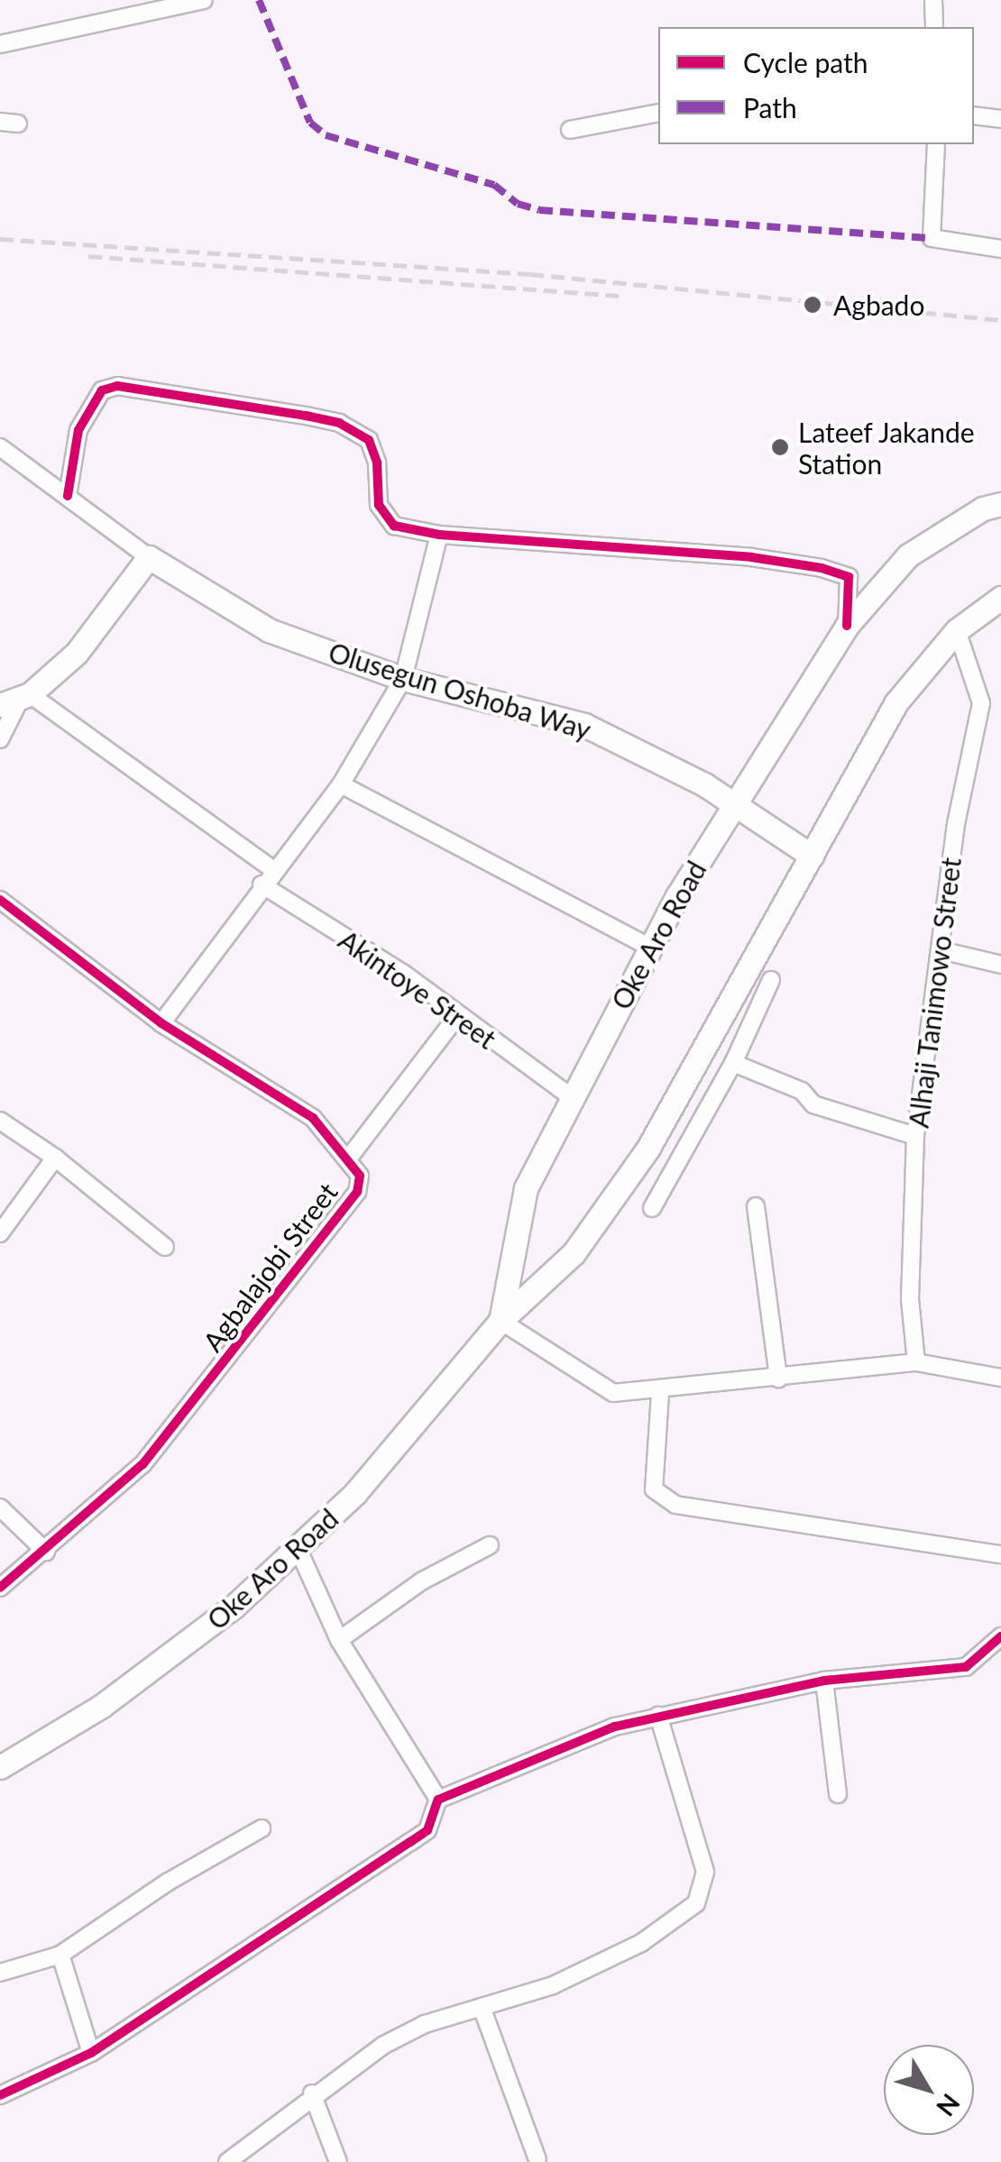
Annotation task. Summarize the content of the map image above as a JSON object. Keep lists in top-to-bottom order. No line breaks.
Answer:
{"streets":{"main road":["Olusegun Oshoba Way","Oke Aro Road"],"street":["Akintoye Street","Alhaji Tanimowo Street","Agbalajobi Street"]},"crossings":[["Olusegun Oshoba Way","Oke Aro Road"],["Oke Aro Road","Akintoye Street"],["Oke Aro Road","Alhaji Tanimowo Street"]],"places":["Agbado","Lateef Jakande Station"],"legend":["Cycle path","Path"],"north":"bottom right"}
